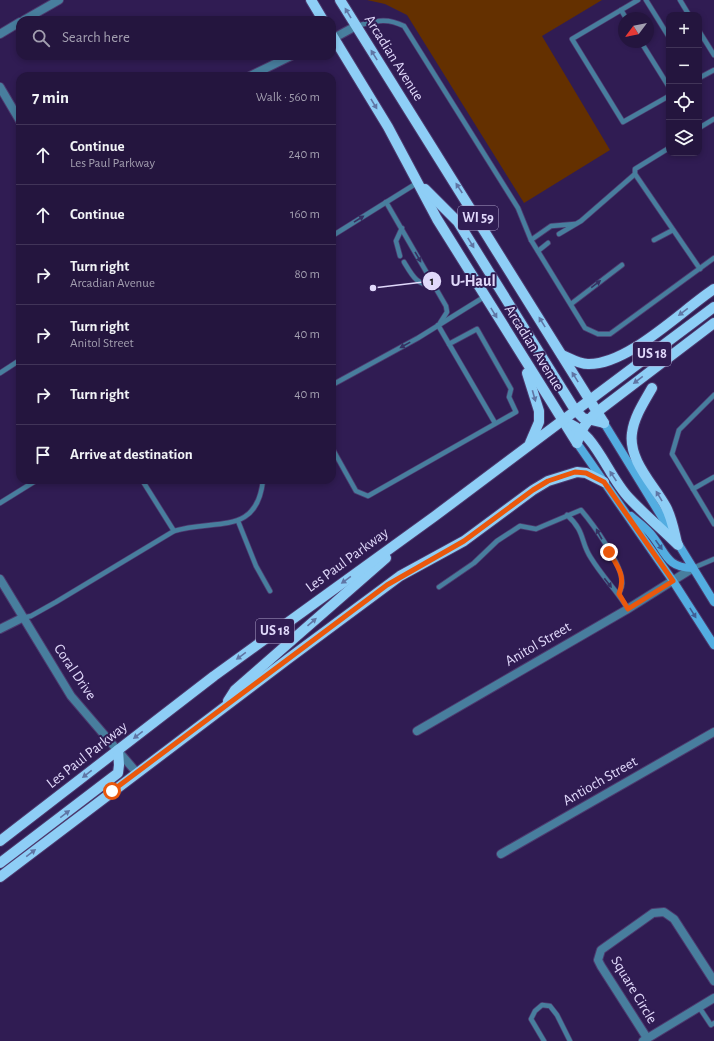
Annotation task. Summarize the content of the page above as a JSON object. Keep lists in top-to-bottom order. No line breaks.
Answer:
{"streets":{"main road":["Arcadian Avenue","WI 59","US 18","Les Paul Parkway"],"street":["Anitol Street","Coral Drive","Antioch Street","Square Circle"]},"crossings":[["Arcadian Avenue","WI 59"],["Arcadian Avenue","US 18"],["Arcadian Avenue","Les Paul Parkway"],["Arcadian Avenue","Anitol Street"],["WI 59","Les Paul Parkway"],["US 18","Coral Drive"],["Les Paul Parkway","Coral Drive"]],"places":["U-Haul"],"north":"bottom left","page":{"map_buttons":["+","−"],"search":"Search here","heading":["7 min","Walk · 560 m"],"list":[["Continue","Les Paul Parkway","240 m"],["Continue","160 m"],["Turn right","Arcadian Avenue","80 m"],["Turn right","Anitol Street","40 m"],["Turn right","40 m"],"Arrive at destination"]}}
